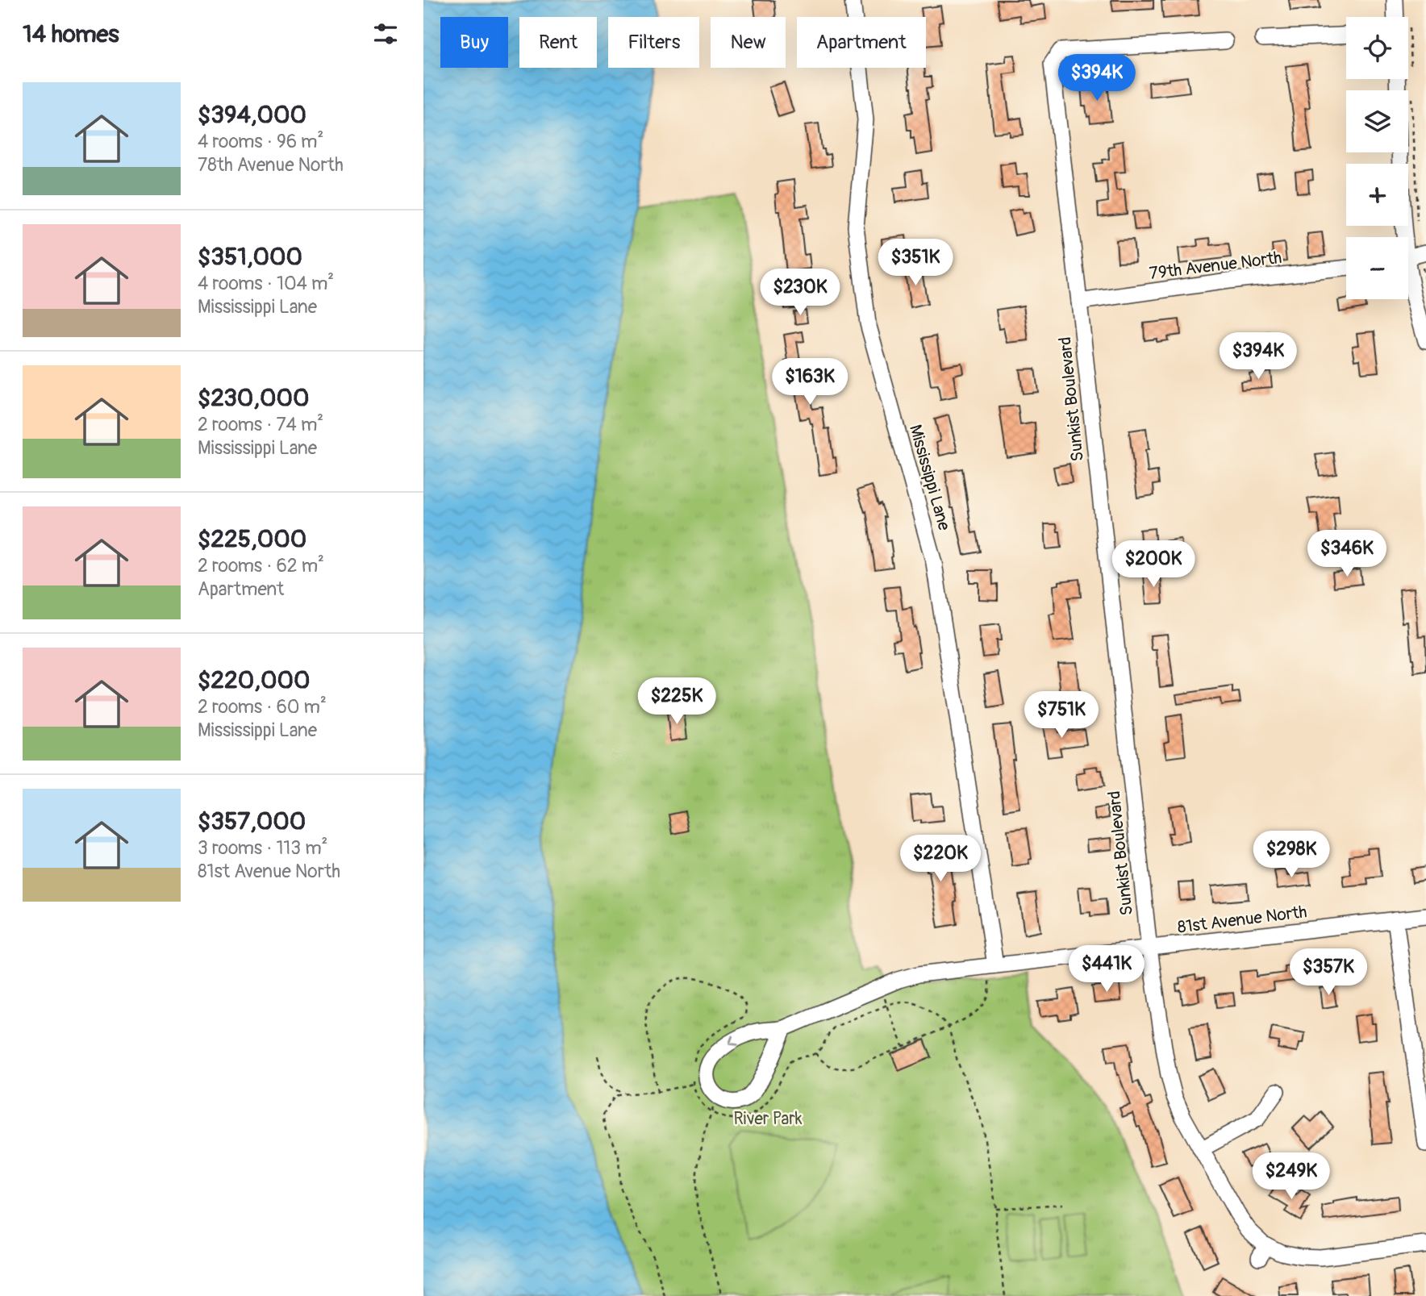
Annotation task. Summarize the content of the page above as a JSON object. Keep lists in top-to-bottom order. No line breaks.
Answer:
{"streets":{"street":["79th Avenue North","Sunkist Boulevard","Mississippi Lane","81st Avenue North"]},"crossings":[["79th Avenue North","Sunkist Boulevard"],["Sunkist Boulevard","81st Avenue North"],["Mississippi Lane","81st Avenue North"]],"parks":["River Park"],"page":{"heading":"14 homes","map_buttons":["+","−"],"chip":["Buy","Rent","Filters","New","Apartment"],"price":["$394K","$351K","$230K","$394K","$163K","$346K","$200K","$225K","$751K","$298K","$220K","$441K","$357K","$249K"],"list":[{"name":"$394,000","note":"4 rooms · 96 m² · 78th Avenue North"},{"name":"$351,000","note":"4 rooms · 104 m² · Mississippi Lane"},{"name":"$230,000","note":"2 rooms · 74 m² · Mississippi Lane"},{"name":"$225,000","note":"2 rooms · 62 m² · Apartment"},{"name":"$220,000","note":"2 rooms · 60 m² · Mississippi Lane"},{"name":"$357,000","note":"3 rooms · 113 m² · 81st Avenue North"}]}}
